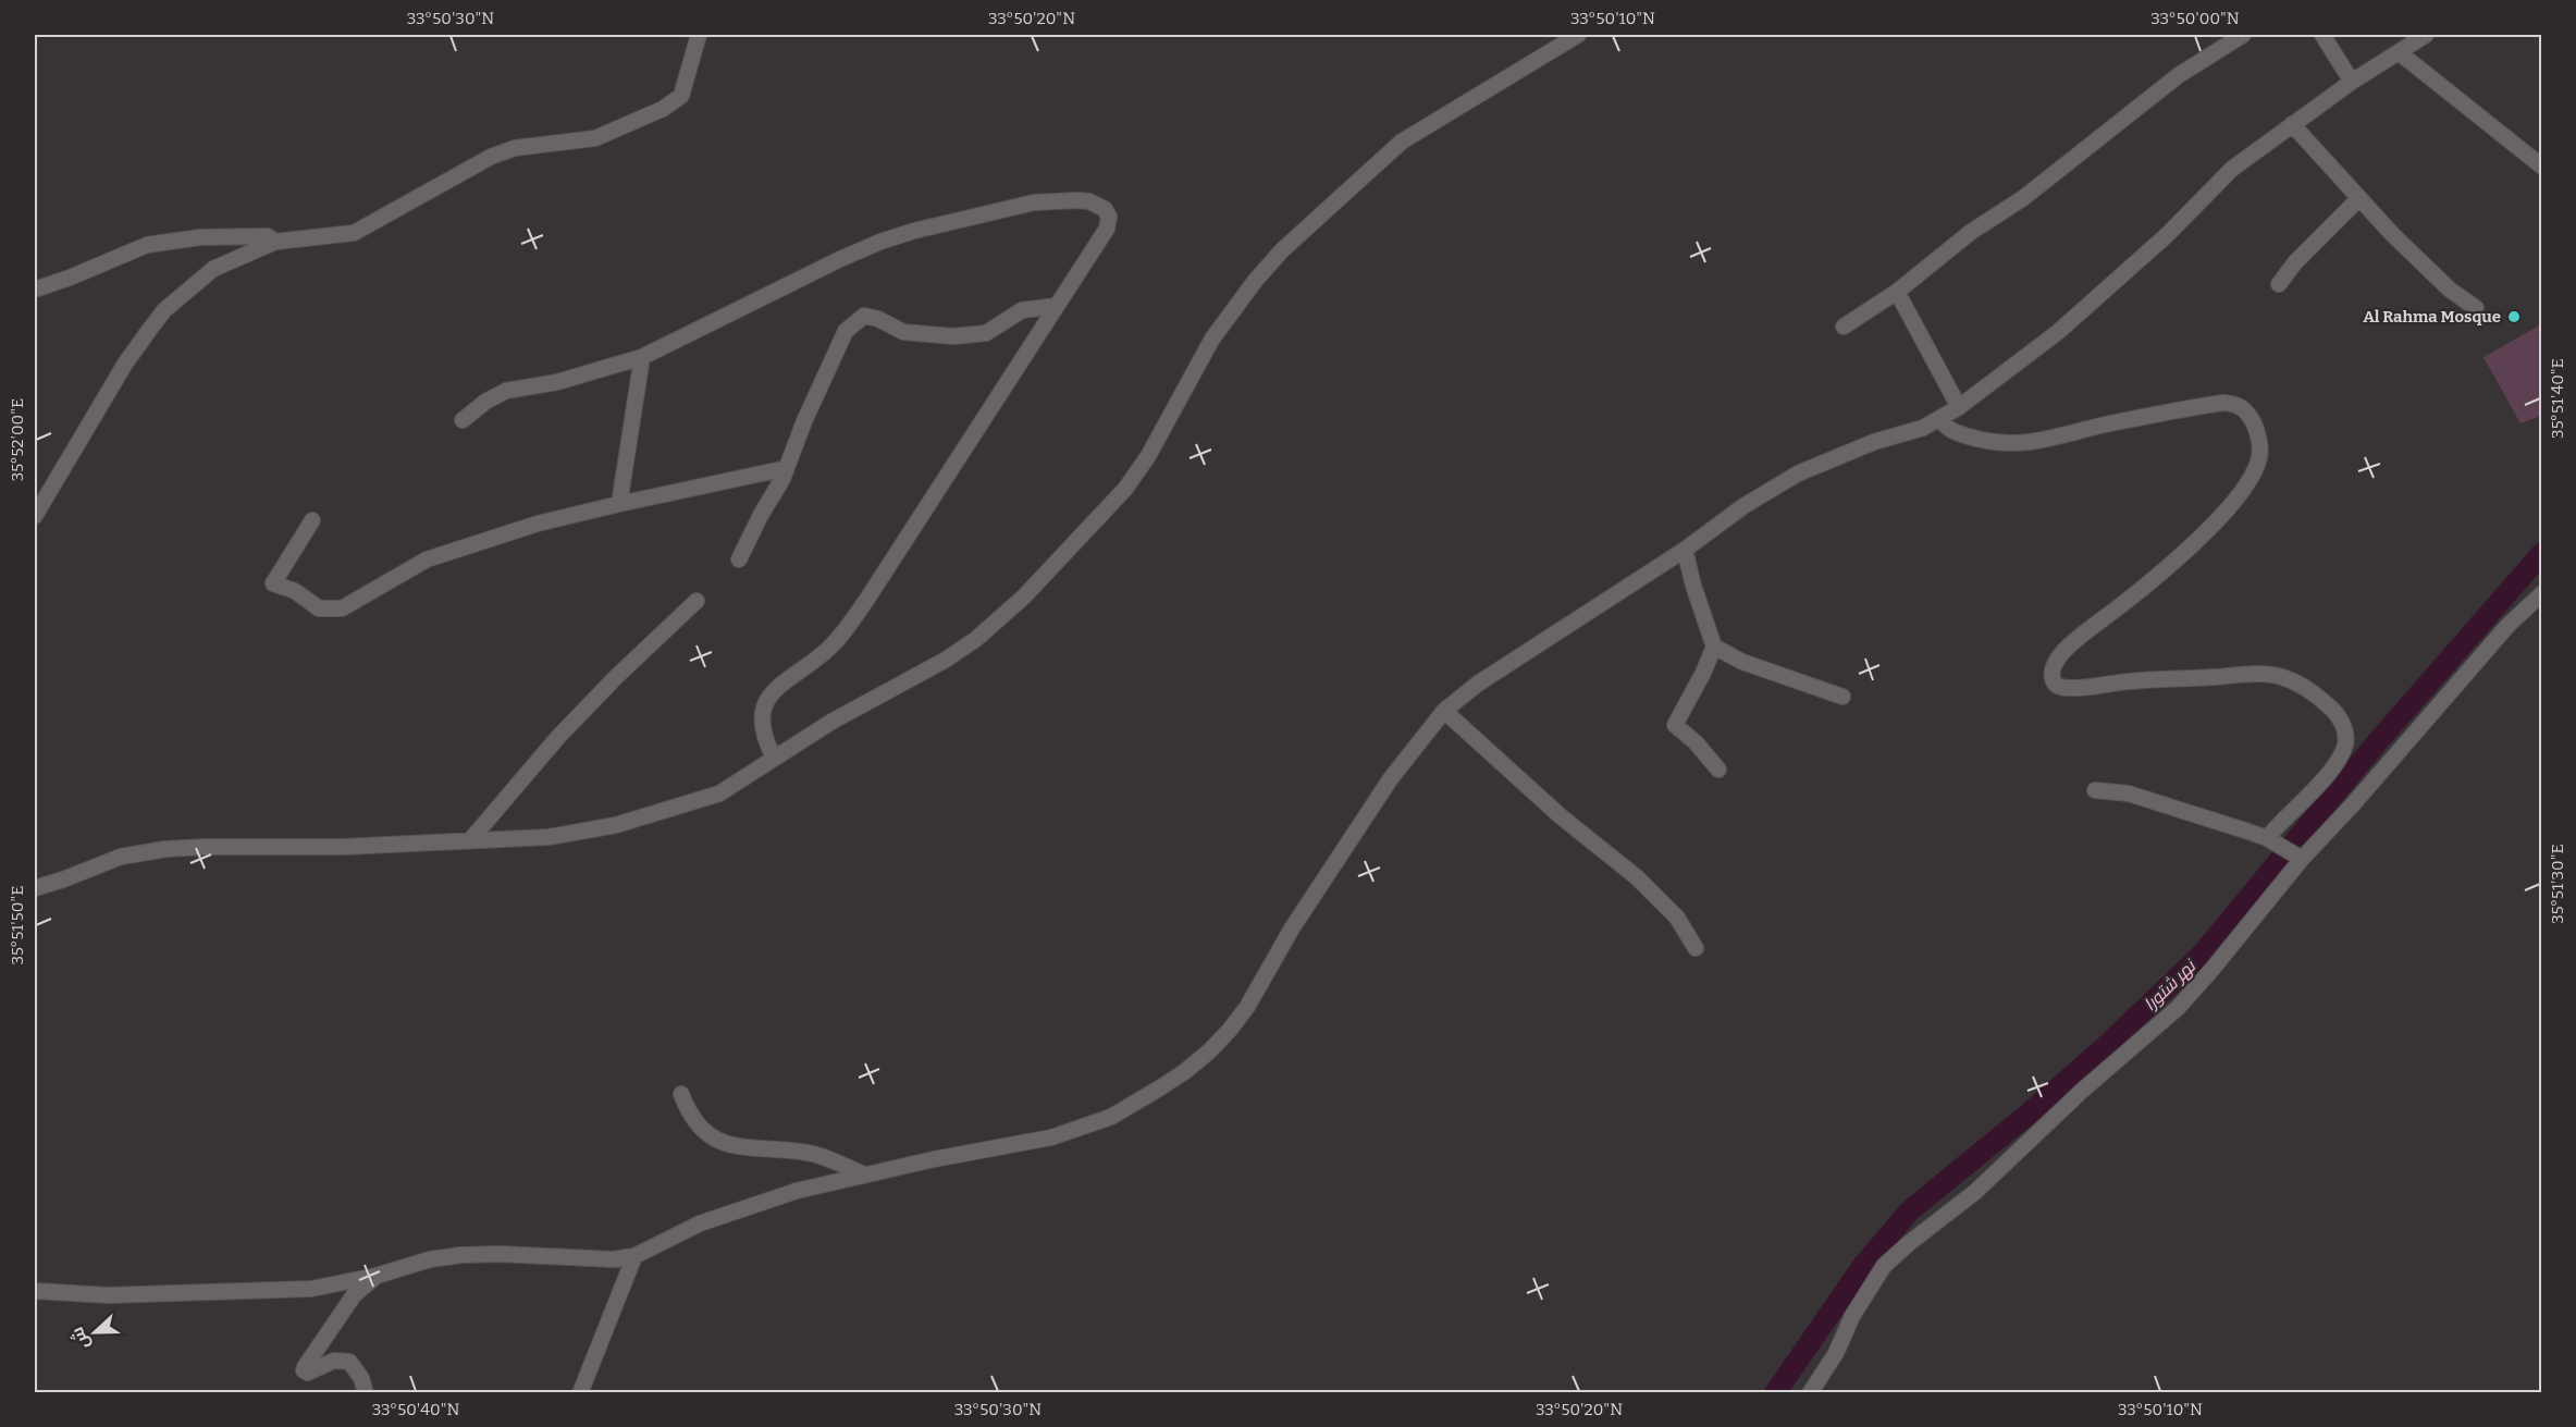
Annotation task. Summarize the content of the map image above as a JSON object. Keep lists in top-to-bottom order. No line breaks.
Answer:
{"water":["نهر شتورا"],"places":["Al Rahma Mosque"],"north":"left","coordinates":["33°50'30\"N","33°50'20\"N","33°50'10\"N","33°50'00\"N","35°51'40\"E","35°52'00\"E","35°51'30\"E","35°51'50\"E","33°50'40\"N"]}
